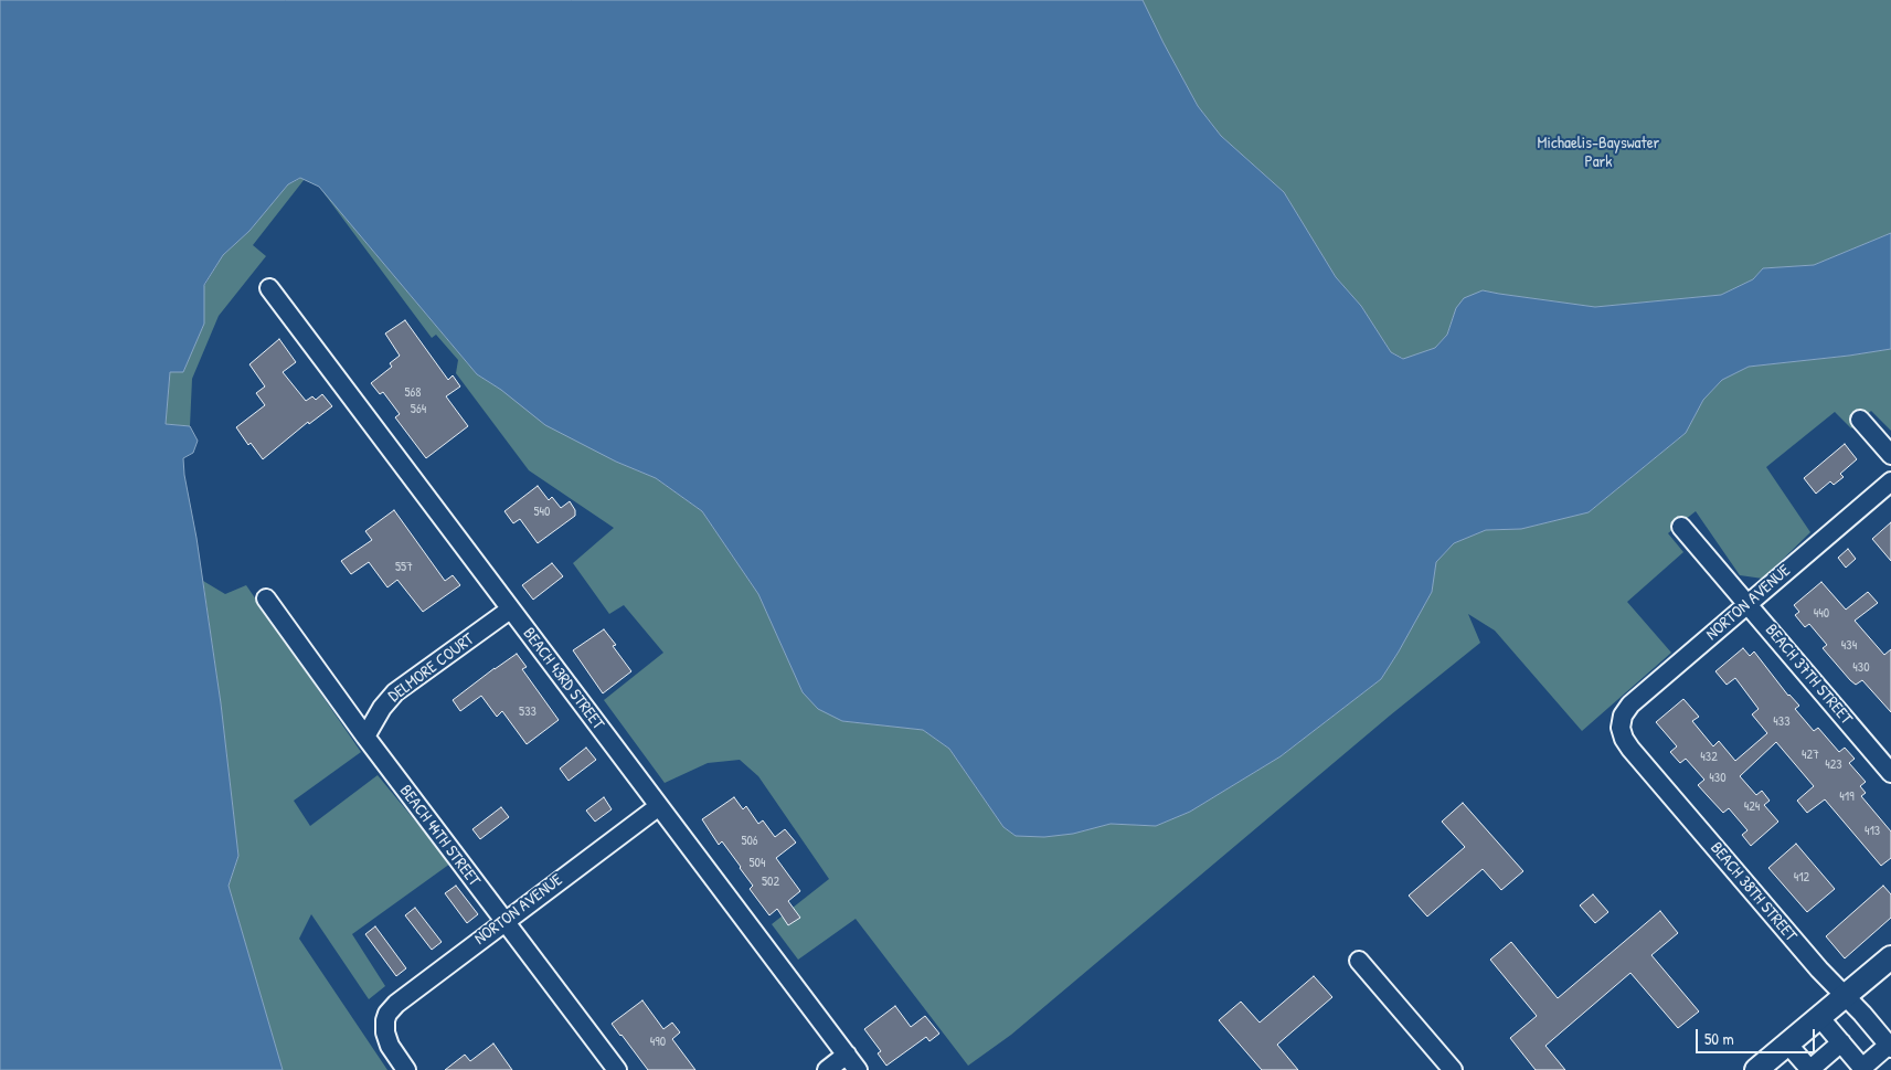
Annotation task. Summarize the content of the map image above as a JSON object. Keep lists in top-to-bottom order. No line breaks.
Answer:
{"streets":{"street":["NORTON AVENUE","DELMORE COURT","BEACH 37TH STREET","BEACH 43RD STREET","BEACH 44TH STREET","BEACH 38TH STREET"]},"crossings":[["NORTON AVENUE","BEACH 37TH STREET"],["NORTON AVENUE","BEACH 43RD STREET"],["NORTON AVENUE","BEACH 44TH STREET"],["NORTON AVENUE","BEACH 38TH STREET"],["DELMORE COURT","BEACH 43RD STREET"],["DELMORE COURT","BEACH 44TH STREET"]],"parks":["Michaelis-Bayswater Park"],"house_numbers":["568","564","540","557","440","434","430","533","433","427","432","423","430","419","424","413","506","504","412","502","490"],"scale_bar":"50 m"}
